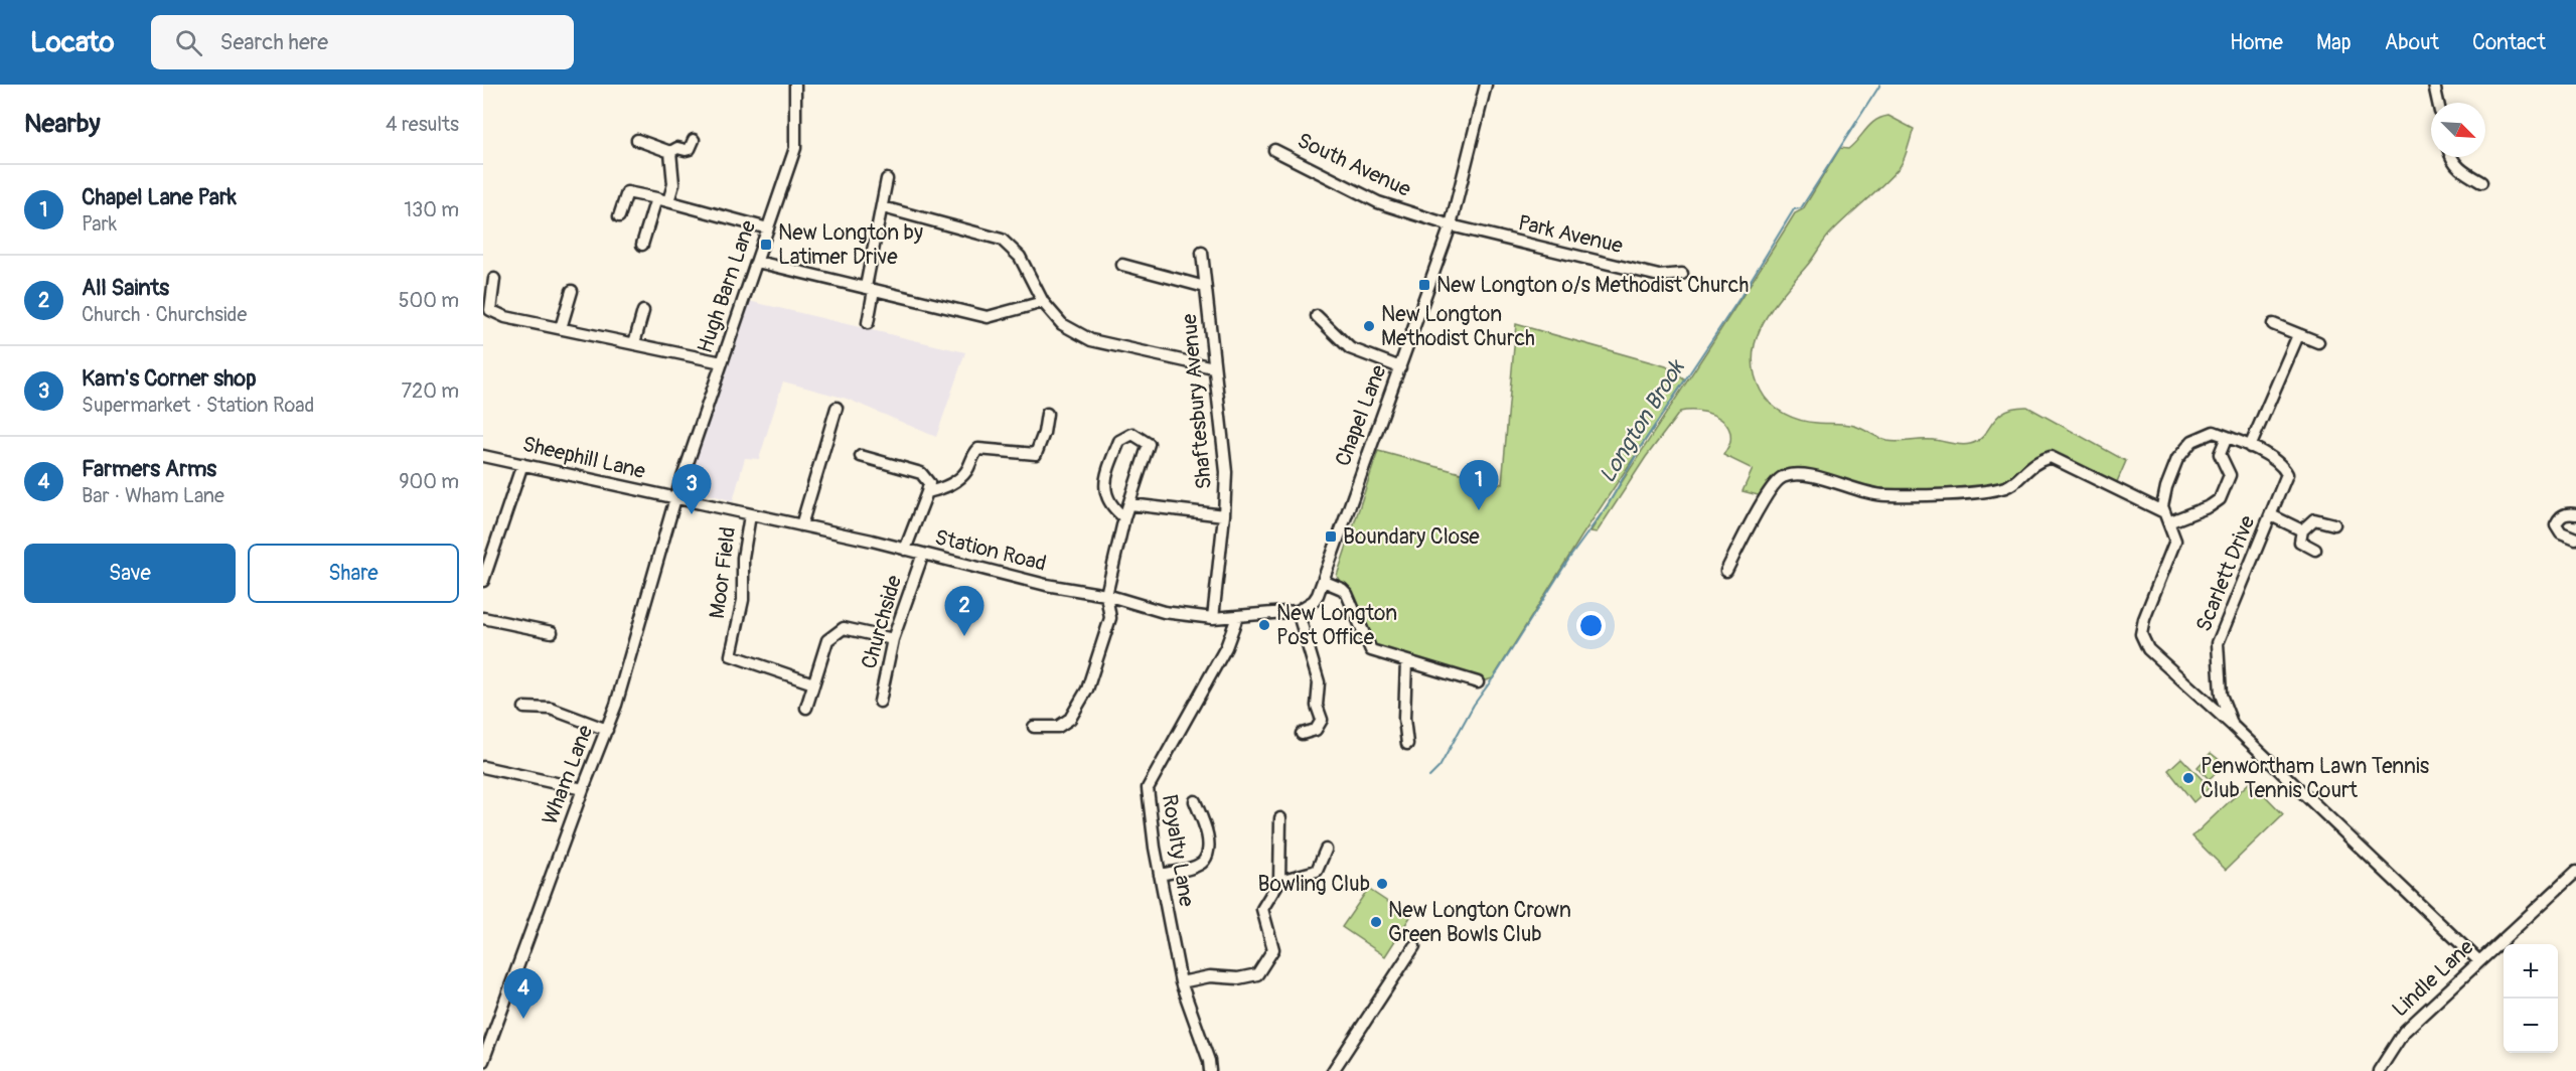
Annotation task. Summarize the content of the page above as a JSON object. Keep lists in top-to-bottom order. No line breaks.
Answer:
{"streets":{"street":["South Avenue","Park Avenue","Hugh Barn Lane","Shaftesbury Avenue","Chapel Lane","Sheephill Lane","Station Road","Moor Field","Scarlett Drive","Churchside","Wham Lane","Royalty Lane","Lindle Lane"]},"crossings":[["South Avenue","Park Avenue"],["South Avenue","Chapel Lane"],["Park Avenue","Chapel Lane"],["Hugh Barn Lane","Sheephill Lane"],["Hugh Barn Lane","Station Road"],["Hugh Barn Lane","Wham Lane"],["Shaftesbury Avenue","Station Road"],["Chapel Lane","Station Road"],["Sheephill Lane","Station Road"],["Sheephill Lane","Wham Lane"],["Station Road","Moor Field"],["Station Road","Churchside"],["Station Road","Wham Lane"],["Station Road","Royalty Lane"]],"water":["Longton Brook"],"places":{"transit":["New Longton by Latimer Drive","New Longton o/s Methodist Church","Boundary Close"],"other":["New Longton Methodist Church","New Longton Post Office","Penwortham Lawn Tennis Club Tennis Court","Bowling Club","New Longton Crown Green Bowls Club"]},"north":"bottom right","page":{"header":"Locato","search":"Search here","nav":["Home","Map","About","Contact"],"heading":["Nearby","4 results"],"list":[{"mark":"1","name":"Chapel Lane Park","note":"Park","value":"130 m"},{"mark":"2","name":"All Saints","note":"Church · Churchside","value":"500 m"},{"mark":"3","name":"Kam's Corner shop","note":"Supermarket · Station Road","value":"720 m"},{"mark":"4","name":"Farmers Arms","note":"Bar · Wham Lane","value":"900 m"}],"pins":["1","3","2","4"],"buttons":["Save","Share"],"map_buttons":["+","−"]}}
